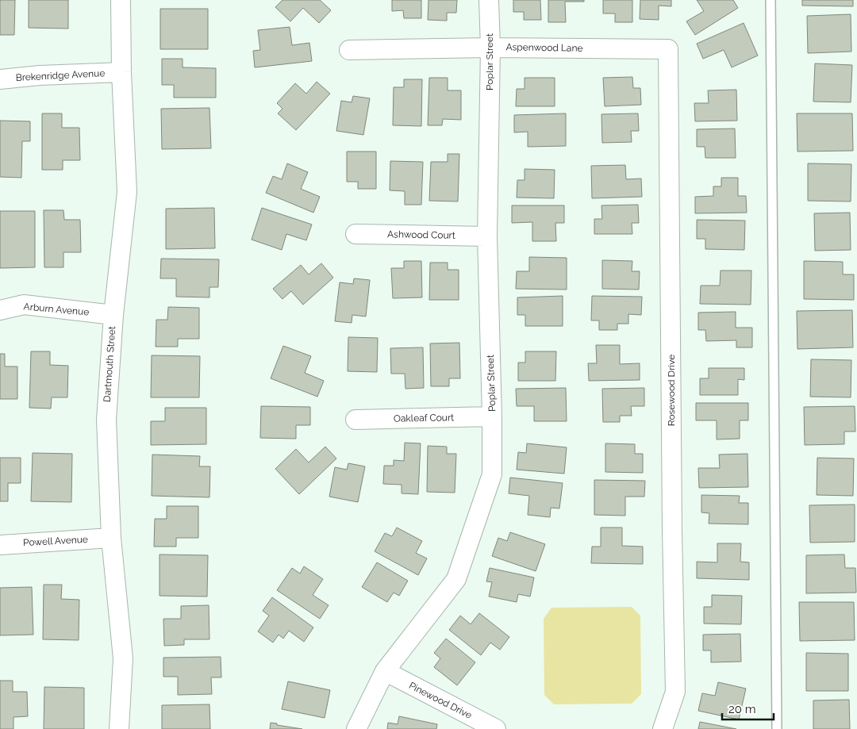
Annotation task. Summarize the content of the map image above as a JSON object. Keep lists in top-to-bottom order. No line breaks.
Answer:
{"streets":{"street":["Aspenwood Lane","Poplar Street","Brekenridge Avenue","Ashwood Court","Arburn Avenue","Dartmouth Street","Rosewood Drive","Oakleaf Court","Powell Avenue","Pinewood Drive"]},"crossings":[["Aspenwood Lane","Poplar Street"],["Aspenwood Lane","Rosewood Drive"],["Poplar Street","Ashwood Court"],["Poplar Street","Oakleaf Court"],["Poplar Street","Pinewood Drive"],["Brekenridge Avenue","Dartmouth Street"],["Arburn Avenue","Dartmouth Street"],["Dartmouth Street","Powell Avenue"]],"scale_bar":"20 m"}
